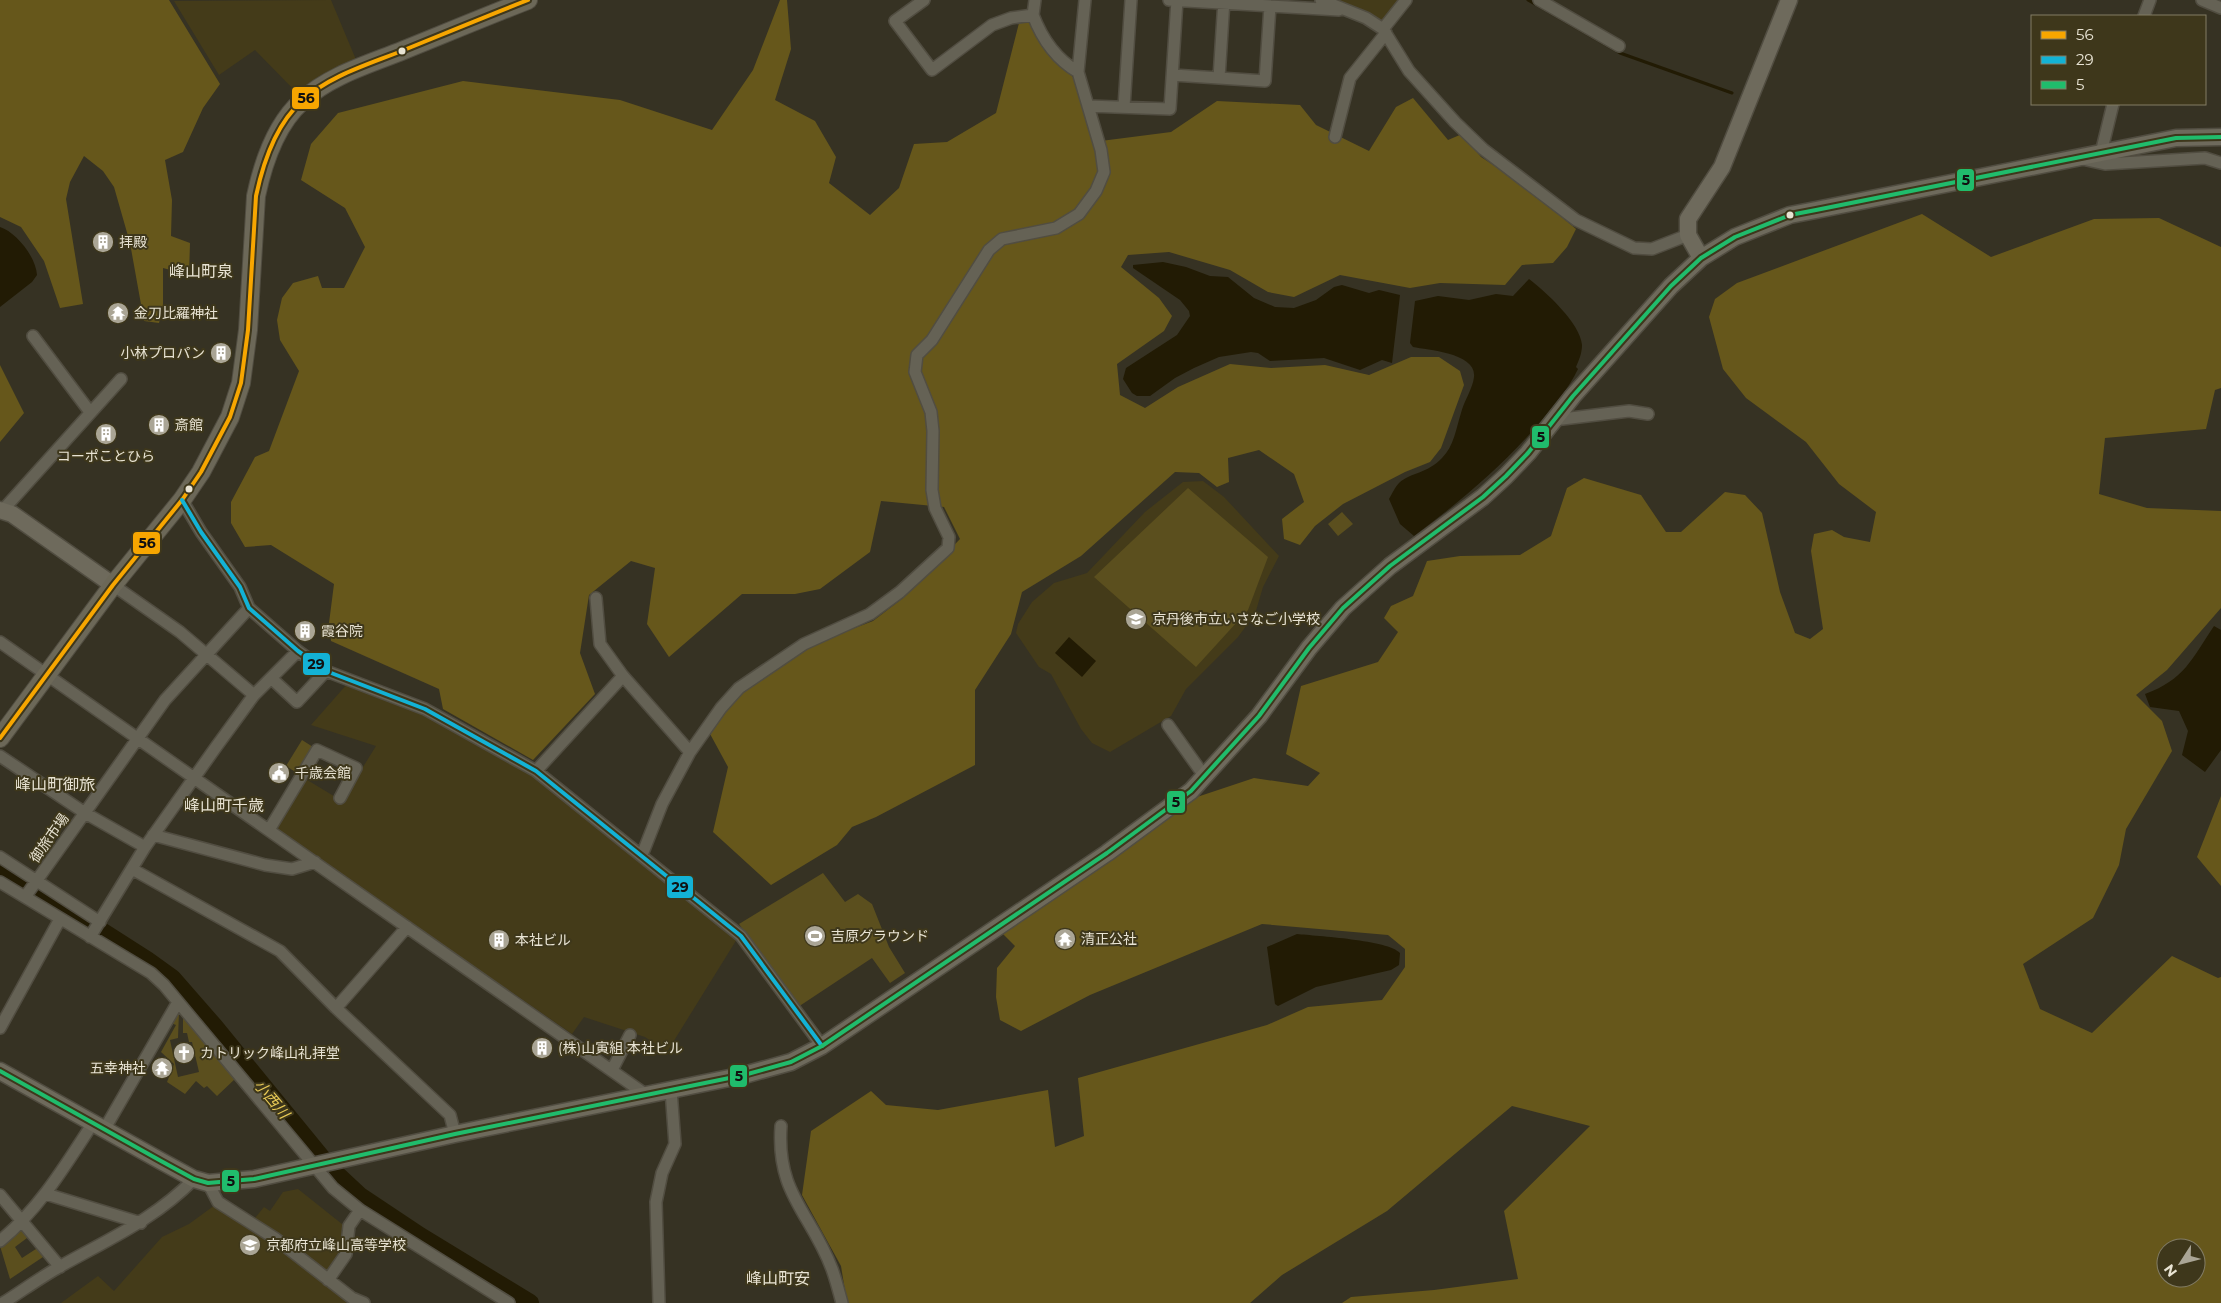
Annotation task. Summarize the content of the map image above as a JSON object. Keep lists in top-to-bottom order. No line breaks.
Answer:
{"streets":{"street":["御旅市場"]},"districts":["峰山町泉","峰山町御旅","峰山町千歳","峰山町安"],"water":["小西川"],"places":{"building":["拝殿","小林プロパン","斎館","コーポことひら","霞谷院","本社ビル","(株)山寅組 本社ビル"],"temple":["金刀比羅神社","清正公社","五幸神社"],"school or university":["京丹後市立いさなご小学校","京都府立峰山高等学校"],"public building":["千歳会館"],"sports":["吉原グラウンド"],"church":["カトリック峰山礼拝堂"]},"lines":["transit line 56","transit line 5","transit line 29"],"legend":["56","29","5"],"north":"bottom left"}
